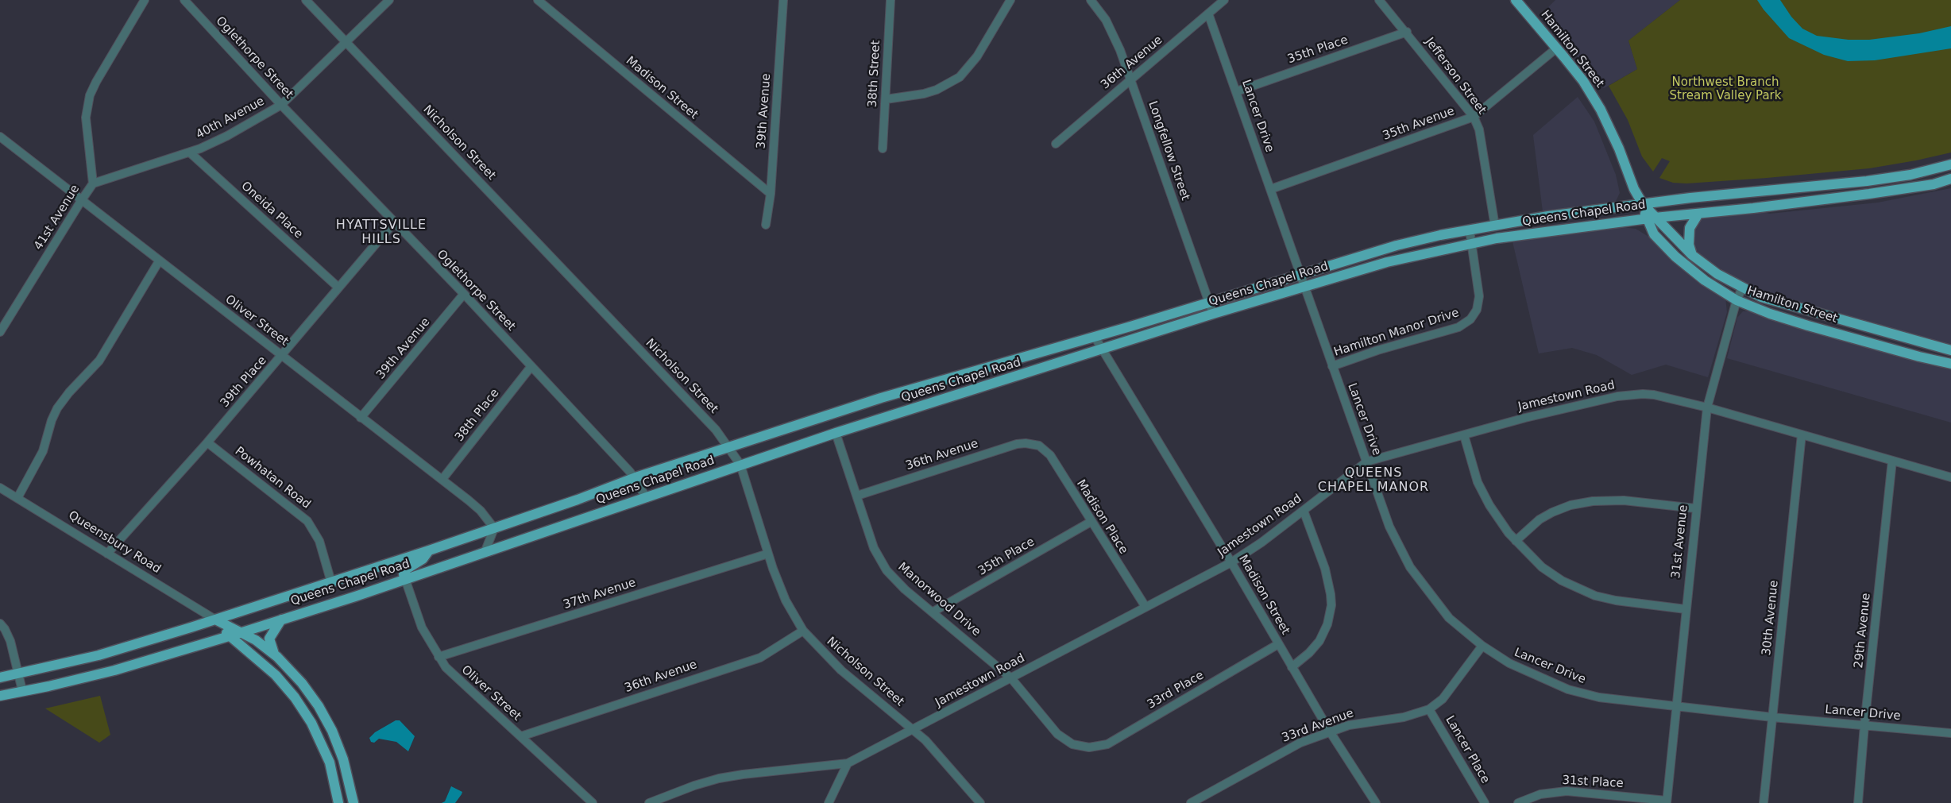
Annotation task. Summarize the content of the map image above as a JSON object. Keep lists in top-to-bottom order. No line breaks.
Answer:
{"streets":{"main road":["Hamilton Street","Queens Chapel Road","Queensbury Road"],"street":["35th Place","Oglethorpe Street","36th Avenue","38th Street","Jefferson Street","Madison Street","39th Avenue","Lancer Drive","40th Avenue","35th Avenue","Nicholson Street","Longfellow Street","Oneida Place","41st Avenue","Oliver Street","Hamilton Manor Drive","39th Place","Jamestown Road","38th Place","Powhatan Road","Madison Place","31st Avenue","37th Avenue","Manorwood Drive","30th Avenue","29th Avenue","33rd Place","33rd Avenue","Lancer Place","31st Place"]},"crossings":[["Hamilton Street","35th Avenue"],["Hamilton Street","Queens Chapel Road"],["Hamilton Street","31st Avenue"],["35th Place","Jefferson Street"],["35th Place","Lancer Drive"],["35th Place","Madison Place"],["35th Place","Manorwood Drive"],["Oglethorpe Street","39th Avenue"],["Oglethorpe Street","40th Avenue"],["Oglethorpe Street","Queens Chapel Road"],["Oglethorpe Street","39th Place"],["Oglethorpe Street","38th Place"],["36th Avenue","Lancer Drive"],["36th Avenue","Nicholson Street"],["36th Avenue","Longfellow Street"],["36th Avenue","Oliver Street"],["36th Avenue","Madison Place"],["36th Avenue","Manorwood Drive"],["Jefferson Street","35th Avenue"],["Jefferson Street","Queens Chapel Road"],["Madison Street","39th Avenue"],["Madison Street","Queens Chapel Road"],["Madison Street","Jamestown Road"],["Madison Street","33rd Place"],["Madison Street","33rd Avenue"],["39th Avenue","Oliver Street"],["Lancer Drive","35th Avenue"],["Lancer Drive","Queens Chapel Road"],["Lancer Drive","Hamilton Manor Drive"],["Lancer Drive","Jamestown Road"],["Lancer Drive","31st Avenue"],["Lancer Drive","30th Avenue"],["Lancer Drive","29th Avenue"],["Lancer Drive","33rd Avenue"],["40th Avenue","Nicholson Street"],["40th Avenue","Oneida Place"],["40th Avenue","41st Avenue"],["Nicholson Street","Queens Chapel Road"],["Nicholson Street","Jamestown Road"],["Nicholson Street","37th Avenue"],["Longfellow Street","Queens Chapel Road"],["Oneida Place","39th Place"],["Queens Chapel Road","Oliver Street"],["Queens Chapel Road","Hamilton Manor Drive"],["Queens Chapel Road","Powhatan Road"],["Queens Chapel Road","Queensbury Road"],["Queens Chapel Road","Manorwood Drive"],["41st Avenue","Oliver Street"],["Oliver Street","39th Place"],["Oliver Street","38th Place"],["Oliver Street","37th Avenue"],["39th Place","Powhatan Road"],["39th Place","Queensbury Road"],["Jamestown Road","Madison Place"],["Jamestown Road","31st Avenue"],["Jamestown Road","Manorwood Drive"],["Jamestown Road","30th Avenue"],["Jamestown Road","29th Avenue"],["31st Avenue","31st Place"],["Manorwood Drive","33rd Place"],["33rd Avenue","Lancer Place"]],"districts":["HYATTSVILLE HILLS","QUEENS CHAPEL MANOR"],"parks":["Northwest Branch Stream Valley Park"]}
